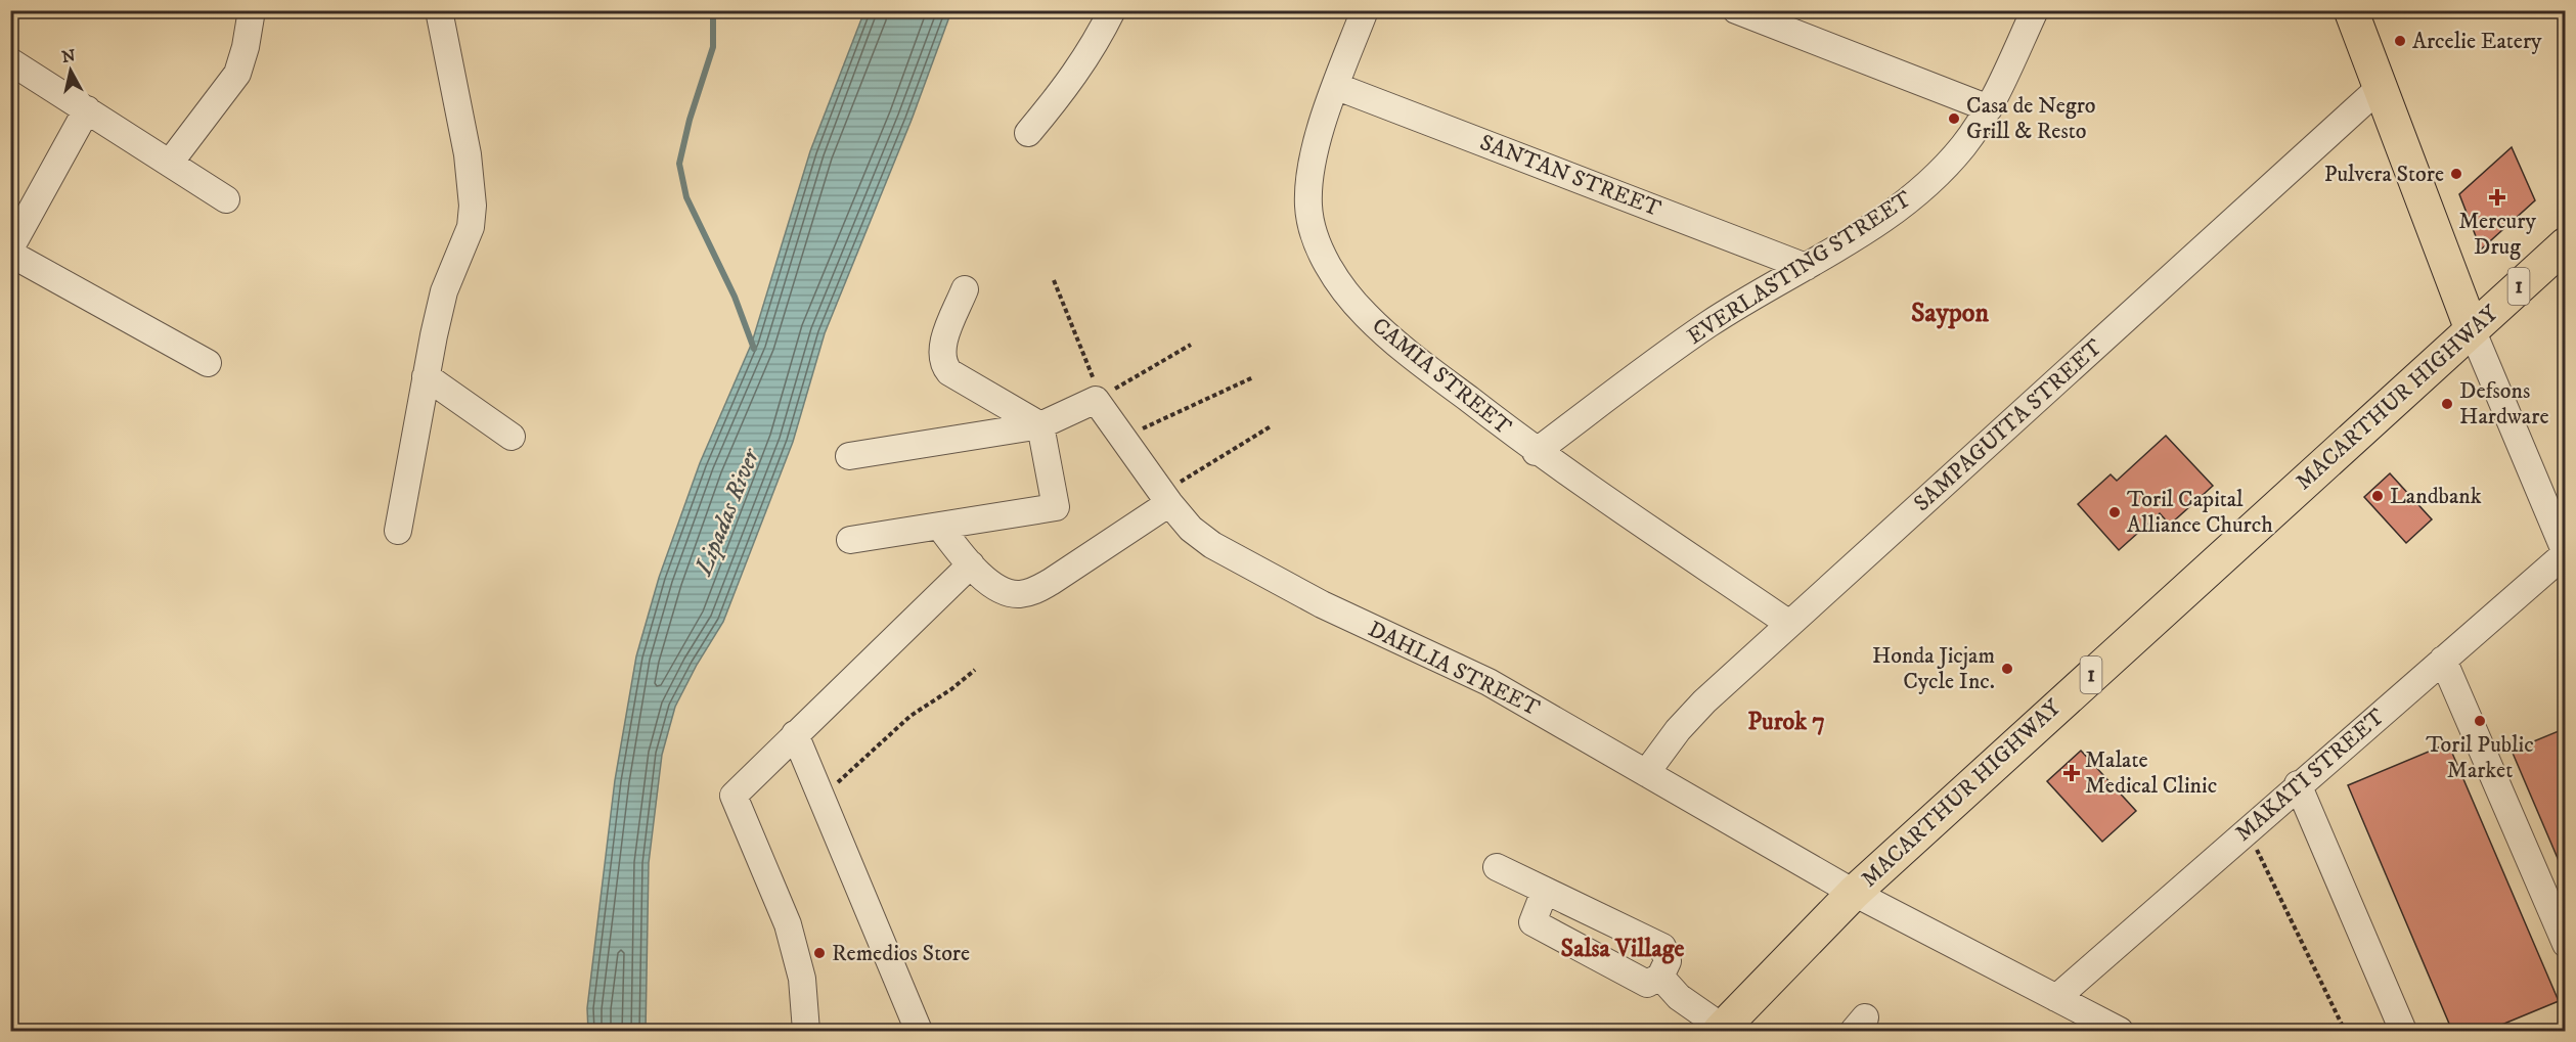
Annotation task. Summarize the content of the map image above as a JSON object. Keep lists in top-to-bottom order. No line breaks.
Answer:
{"streets":{"main road":["1","MACARTHUR HIGHWAY"],"street":["SANTAN STREET","EVERLASTING STREET","CAMIA STREET","SAMPAGUITA STREET","DAHLIA STREET","MAKATI STREET"]},"crossings":[["SANTAN STREET","EVERLASTING STREET"],["SANTAN STREET","CAMIA STREET"],["EVERLASTING STREET","CAMIA STREET"],["CAMIA STREET","SAMPAGUITA STREET"],["MACARTHUR HIGHWAY","DAHLIA STREET"],["SAMPAGUITA STREET","DAHLIA STREET"],["DAHLIA STREET","MAKATI STREET"]],"districts":["Saypon","Purok 7","Salsa Village"],"water":["Lipadas River"],"places":{"other":["Arcelie Eatery","Casa de Negro Grill & Resto","Pulvera Store","Defsons Hardware","Landbank","Toril Capital Alliance Church","Honda Jicjam Cycle Inc.","Toril Public Market","Remedios Store"],"health":["Mercury Drug","Malate Medical Clinic"]},"north":"top"}
